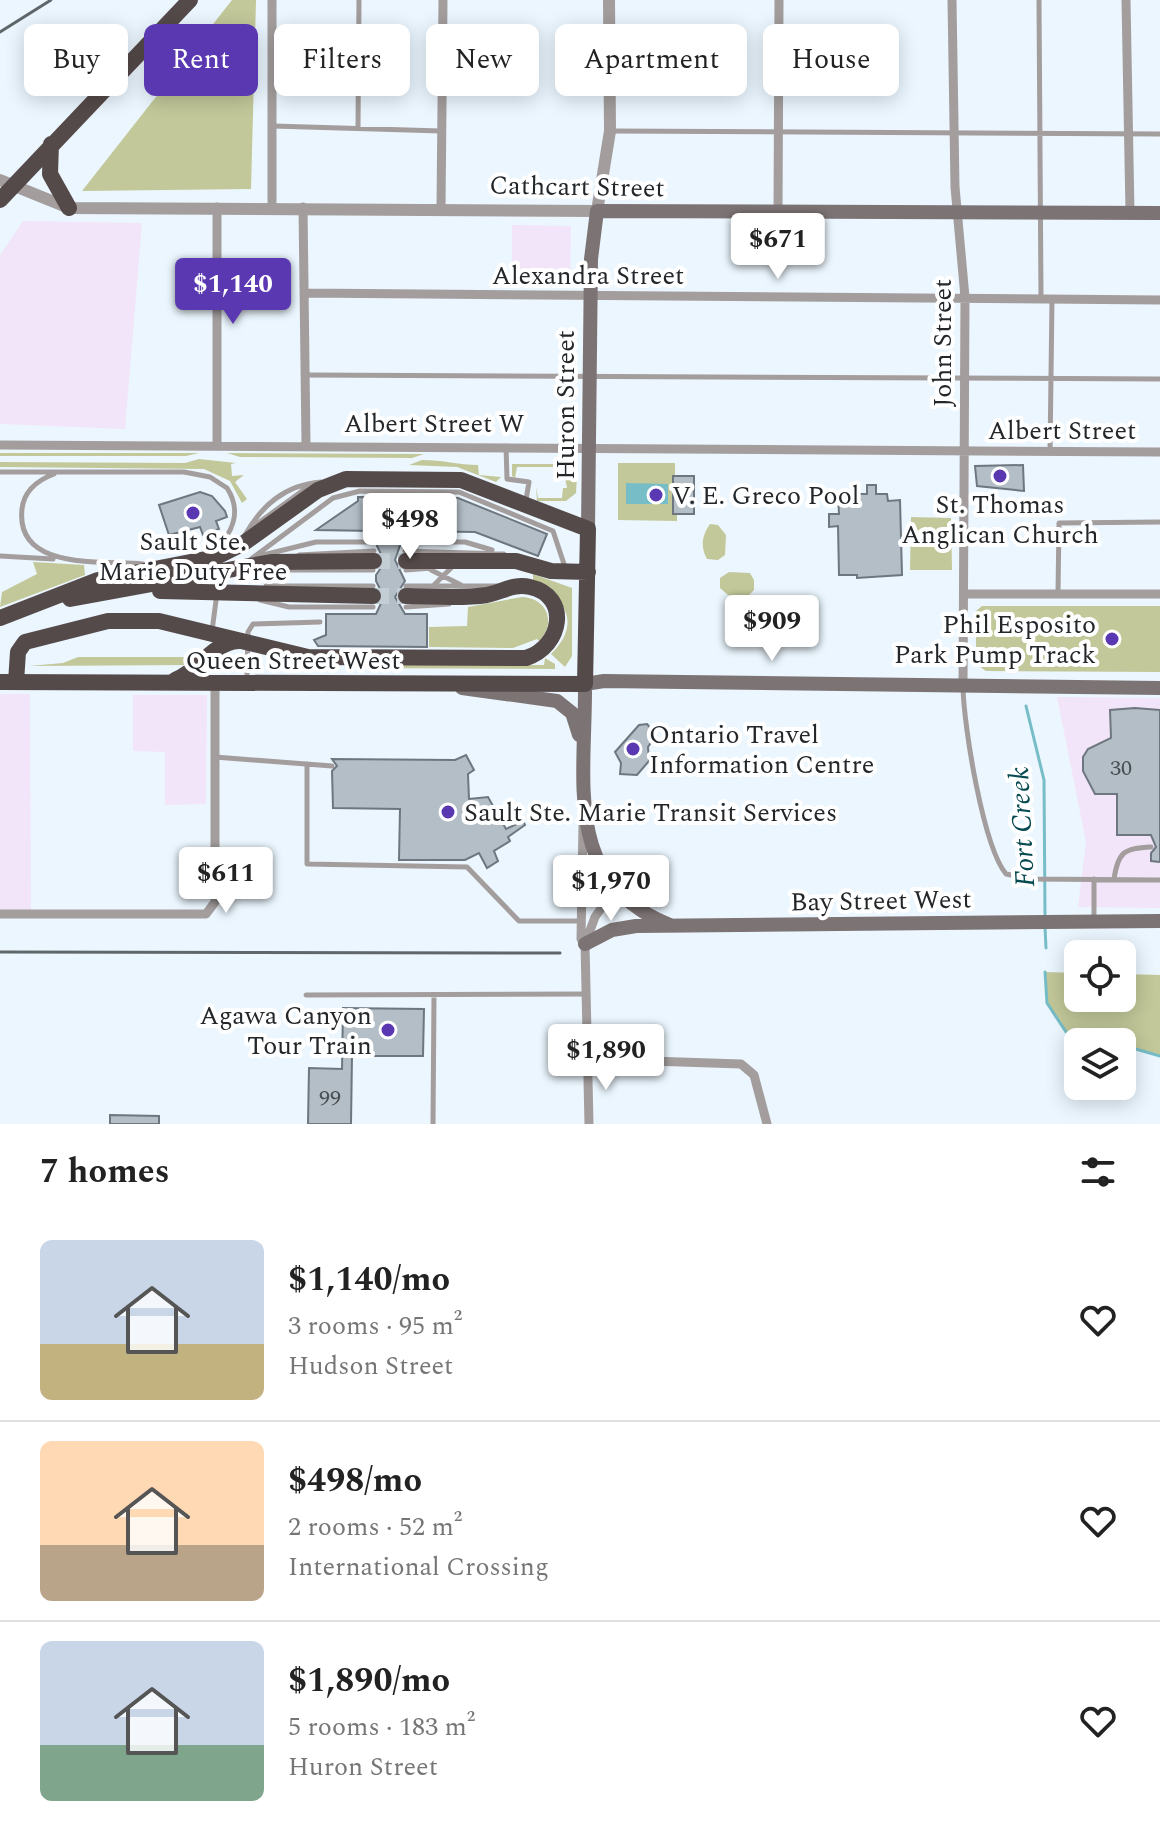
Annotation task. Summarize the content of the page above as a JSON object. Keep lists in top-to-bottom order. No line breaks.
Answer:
{"streets":{"highway":["Huron Street","Queen Street West"],"main road":["Cathcart Street","Bay Street West"],"street":["Alexandra Street","John Street","Albert Street W","Albert Street"]},"crossings":[["Cathcart Street","John Street"],["Cathcart Street","Huron Street"],["Alexandra Street","John Street"],["Alexandra Street","Huron Street"],["John Street","Albert Street W"],["John Street","Albert Street"],["Huron Street","Albert Street W"],["Huron Street","Queen Street West"],["Huron Street","Bay Street West"],["Albert Street W","Albert Street"]],"water":["Fort Creek"],"places":["St. Thomas Anglican Church","V. E. Greco Pool","Sault Ste. Marie Duty Free","Phil Esposito Park Pump Track","Ontario Travel Information Centre","Sault Ste. Marie Transit Services","Agawa Canyon Tour Train"],"house_numbers":["30","99"],"page":{"chip":["Buy","Rent","Filters","New","Apartment","House"],"price":["$671","$1,140","$498","$909","$611","$1,970","$1,890"],"heading":"7 homes","list":[{"name":"$1,140/mo","note":"3 rooms · 95 m² · Hudson Street"},{"name":"$498/mo","note":"2 rooms · 52 m² · International Crossing"},{"name":"$1,890/mo","note":"5 rooms · 183 m² · Huron Street"}]}}
